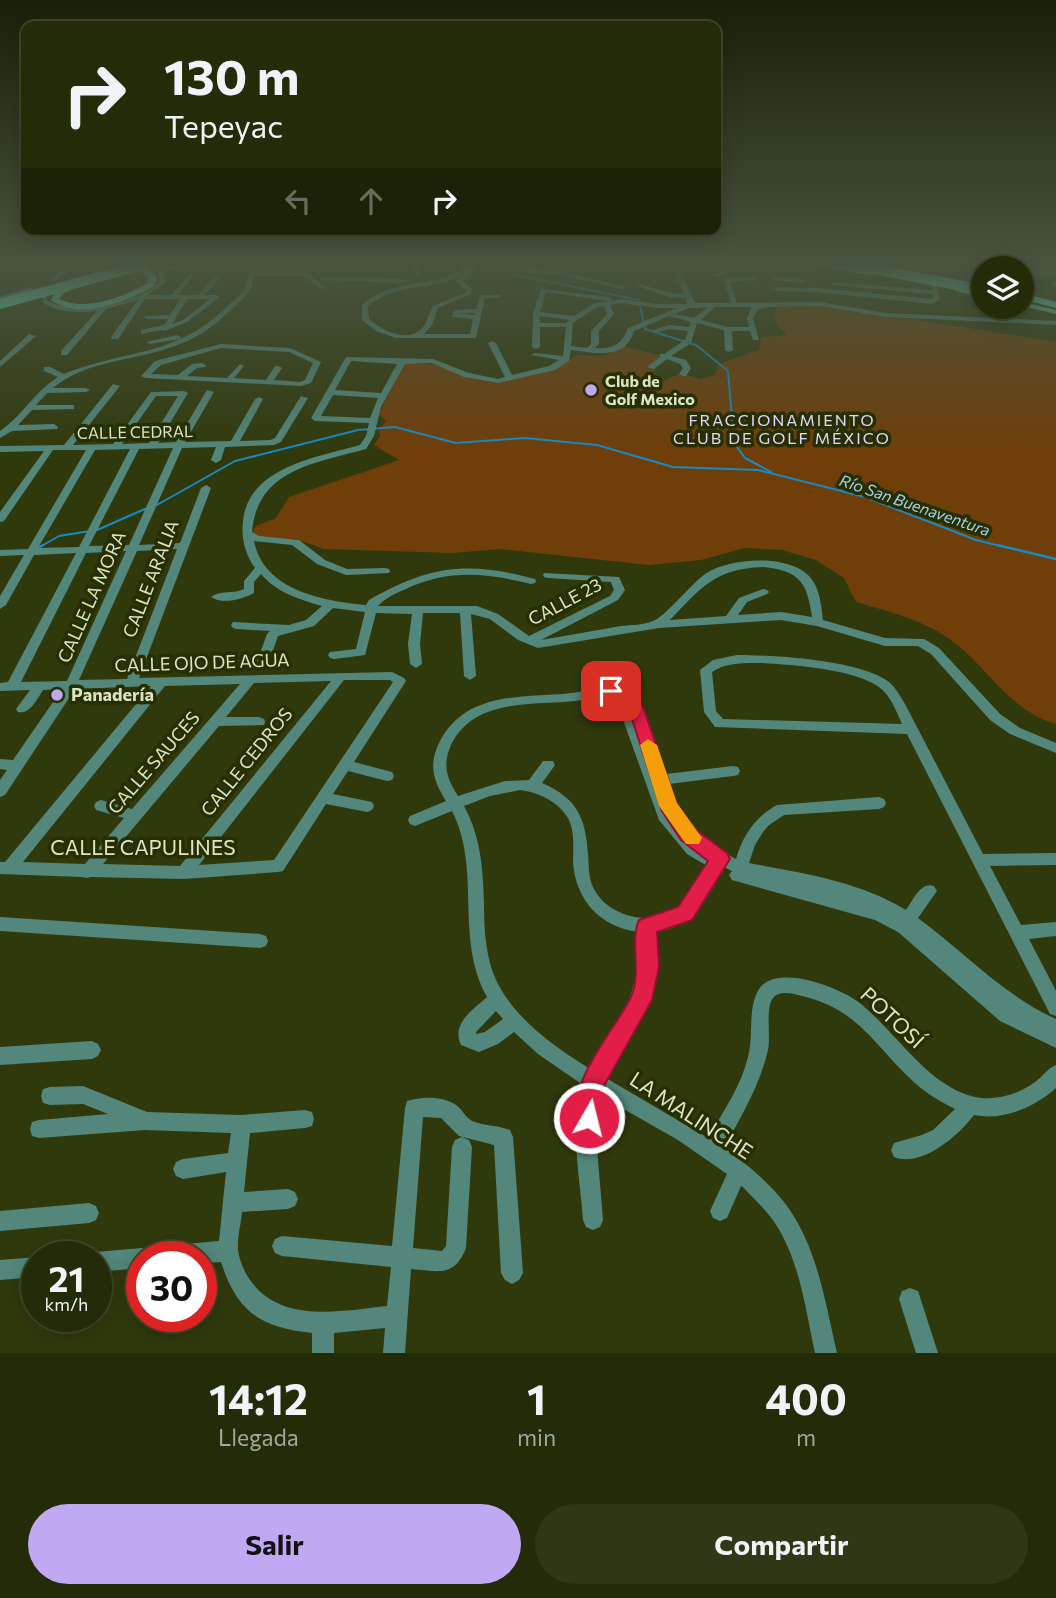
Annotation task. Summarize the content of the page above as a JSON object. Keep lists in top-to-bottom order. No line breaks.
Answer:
{"streets":{"street":["CALLE CEDRAL","CALLE ARALIA","CALLE LA MORA","CALLE 23","CALLE OJO DE AGUA","CALLE CEDROS","CALLE SAUCES","CALLE CAPULINES","POTOSÍ","LA MALINCHE"]},"crossings":[["CALLE CEDRAL","CALLE LA MORA"],["CALLE ARALIA","CALLE OJO DE AGUA"],["CALLE LA MORA","CALLE OJO DE AGUA"],["CALLE OJO DE AGUA","CALLE CEDROS"],["CALLE OJO DE AGUA","CALLE SAUCES"],["CALLE CEDROS","CALLE CAPULINES"],["CALLE SAUCES","CALLE CAPULINES"],["POTOSÍ","LA MALINCHE"]],"districts":["FRACCIONAMIENTO CLUB DE GOLF MÉXICO"],"water":["Río San Buenaventura"],"places":["Club de Golf Mexico","Panadería"],"page":{"turn":["130 m","Tepeyac"],"speed":"21 km/h","limit":"30","eta":["14:12","Llegada","1","min","400","m"],"buttons":["Salir","Compartir"]}}
